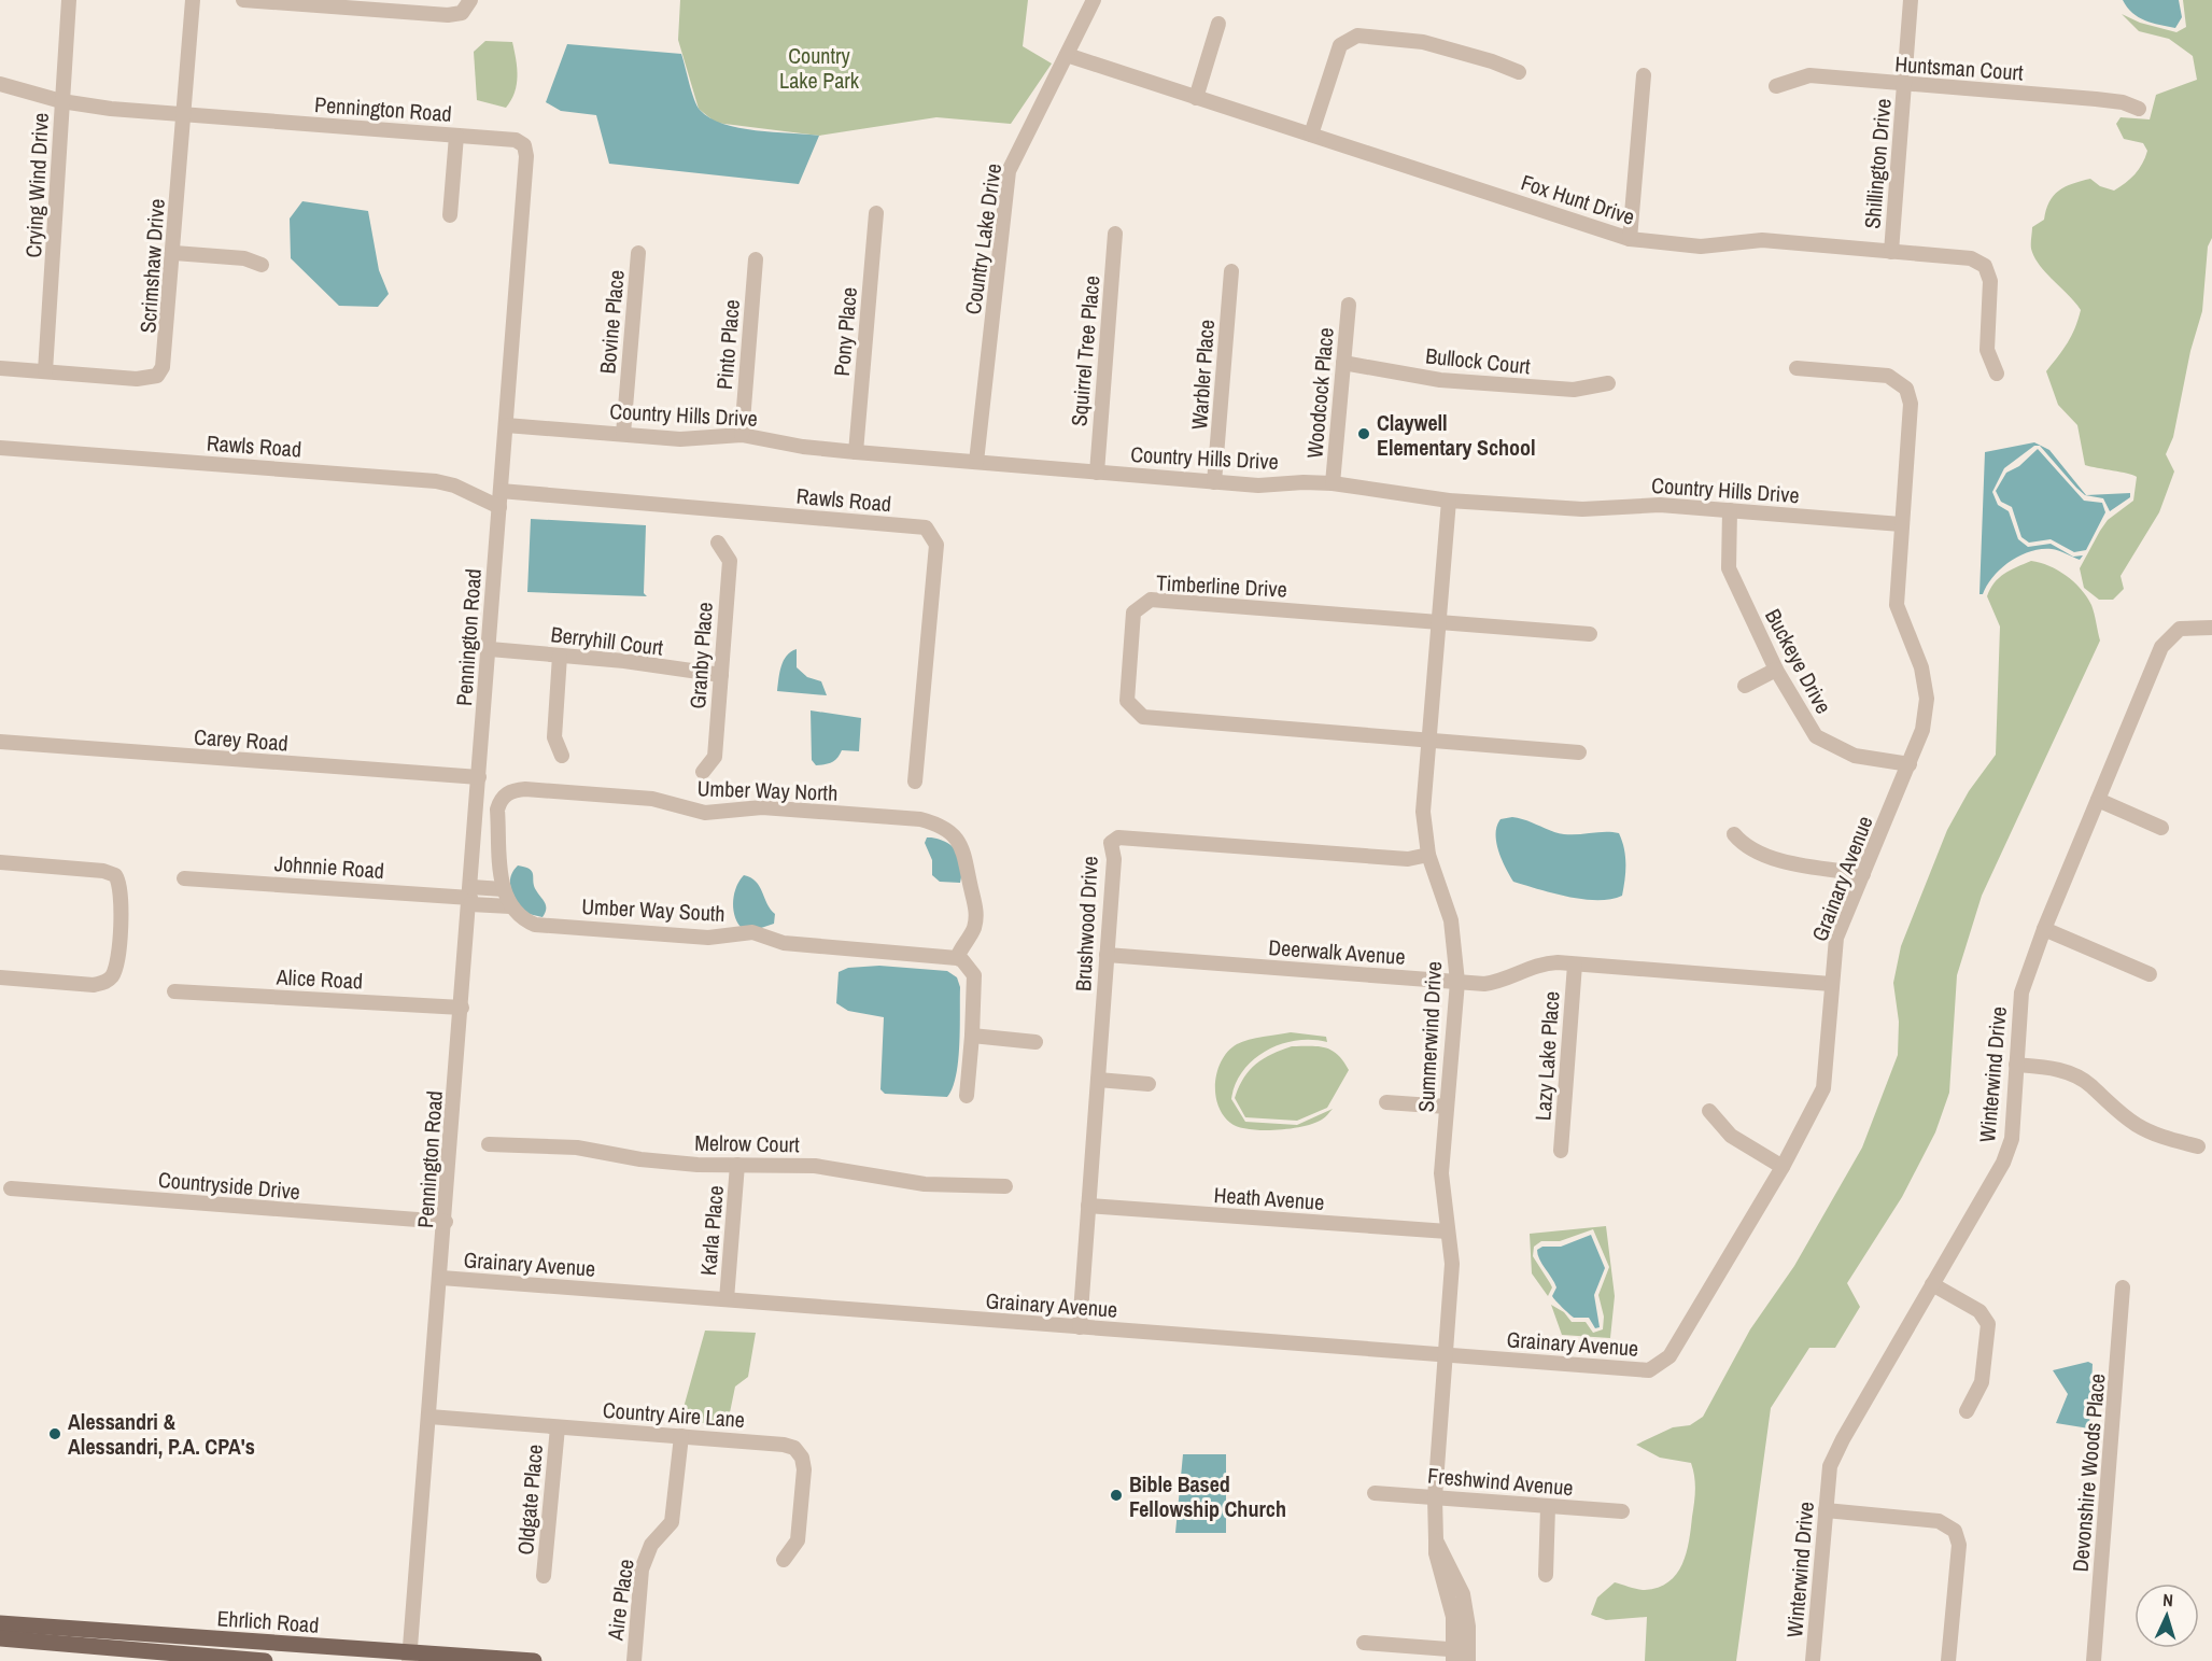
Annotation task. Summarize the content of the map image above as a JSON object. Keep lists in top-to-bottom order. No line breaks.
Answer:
{"streets":{"main road":["Ehrlich Road"],"street":["Huntsman Court","Pennington Road","Shillington Drive","Crying Wind Drive","Fox Hunt Drive","Country Lake Drive","Scrimshaw Drive","Bovine Place","Pony Place","Pinto Place","Squirrel Tree Place","Bullock Court","Warbler Place","Woodcock Place","Country Hills Drive","Rawls Road","Timberline Drive","Berryhill Court","Granby Place","Buckeye Drive","Carey Road","Umber Way North","Johnnie Road","Grainary Avenue","Umber Way South","Brushwood Drive","Deerwalk Avenue","Alice Road","Summerwind Drive","Lazy Lake Place","Winterwind Drive","Melrow Court","Countryside Drive","Heath Avenue","Karla Place","Country Aire Lane","Devonshire Woods Place","Freshwind Avenue","Oldgate Place","Aire Place"]},"crossings":[["Huntsman Court","Shillington Drive"],["Pennington Road","Crying Wind Drive"],["Pennington Road","Scrimshaw Drive"],["Pennington Road","Country Hills Drive"],["Pennington Road","Rawls Road"],["Pennington Road","Berryhill Court"],["Pennington Road","Carey Road"],["Pennington Road","Johnnie Road"],["Pennington Road","Grainary Avenue"],["Pennington Road","Alice Road"],["Pennington Road","Countryside Drive"],["Pennington Road","Country Aire Lane"],["Pennington Road","Ehrlich Road"],["Shillington Drive","Fox Hunt Drive"],["Crying Wind Drive","Scrimshaw Drive"],["Fox Hunt Drive","Country Lake Drive"],["Country Lake Drive","Country Hills Drive"],["Bovine Place","Country Hills Drive"],["Pony Place","Country Hills Drive"],["Pinto Place","Country Hills Drive"],["Squirrel Tree Place","Country Hills Drive"],["Bullock Court","Woodcock Place"],["Warbler Place","Country Hills Drive"],["Woodcock Place","Country Hills Drive"],["Country Hills Drive","Buckeye Drive"],["Country Hills Drive","Grainary Avenue"],["Country Hills Drive","Summerwind Drive"],["Timberline Drive","Summerwind Drive"],["Berryhill Court","Granby Place"],["Buckeye Drive","Grainary Avenue"],["Umber Way North","Umber Way South"],["Grainary Avenue","Brushwood Drive"],["Grainary Avenue","Deerwalk Avenue"],["Grainary Avenue","Summerwind Drive"],["Grainary Avenue","Karla Place"],["Brushwood Drive","Deerwalk Avenue"],["Brushwood Drive","Summerwind Drive"],["Brushwood Drive","Heath Avenue"],["Deerwalk Avenue","Summerwind Drive"],["Deerwalk Avenue","Lazy Lake Place"],["Summerwind Drive","Heath Avenue"],["Summerwind Drive","Freshwind Avenue"],["Melrow Court","Karla Place"],["Country Aire Lane","Oldgate Place"],["Country Aire Lane","Aire Place"]],"parks":["Country Lake Park"],"places":["Claywell Elementary School","Alessandri & Alessandri, P.A. CPA's","Bible Based Fellowship Church"],"north":"top"}
